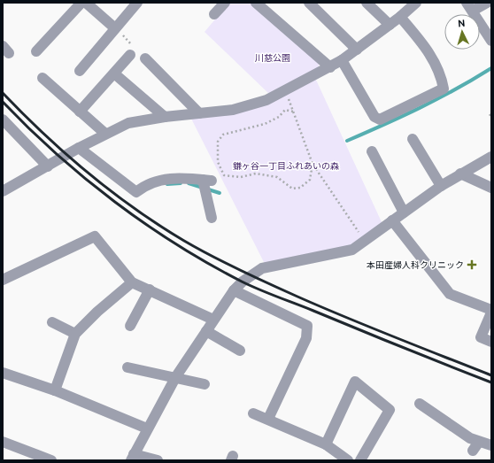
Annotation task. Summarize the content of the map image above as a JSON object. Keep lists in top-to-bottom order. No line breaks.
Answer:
{"parks":["川慈公園","鎌ヶ谷一丁目ふれあいの森"],"places":{"health":["本田産婦人科クリニック"]},"north":"top"}
